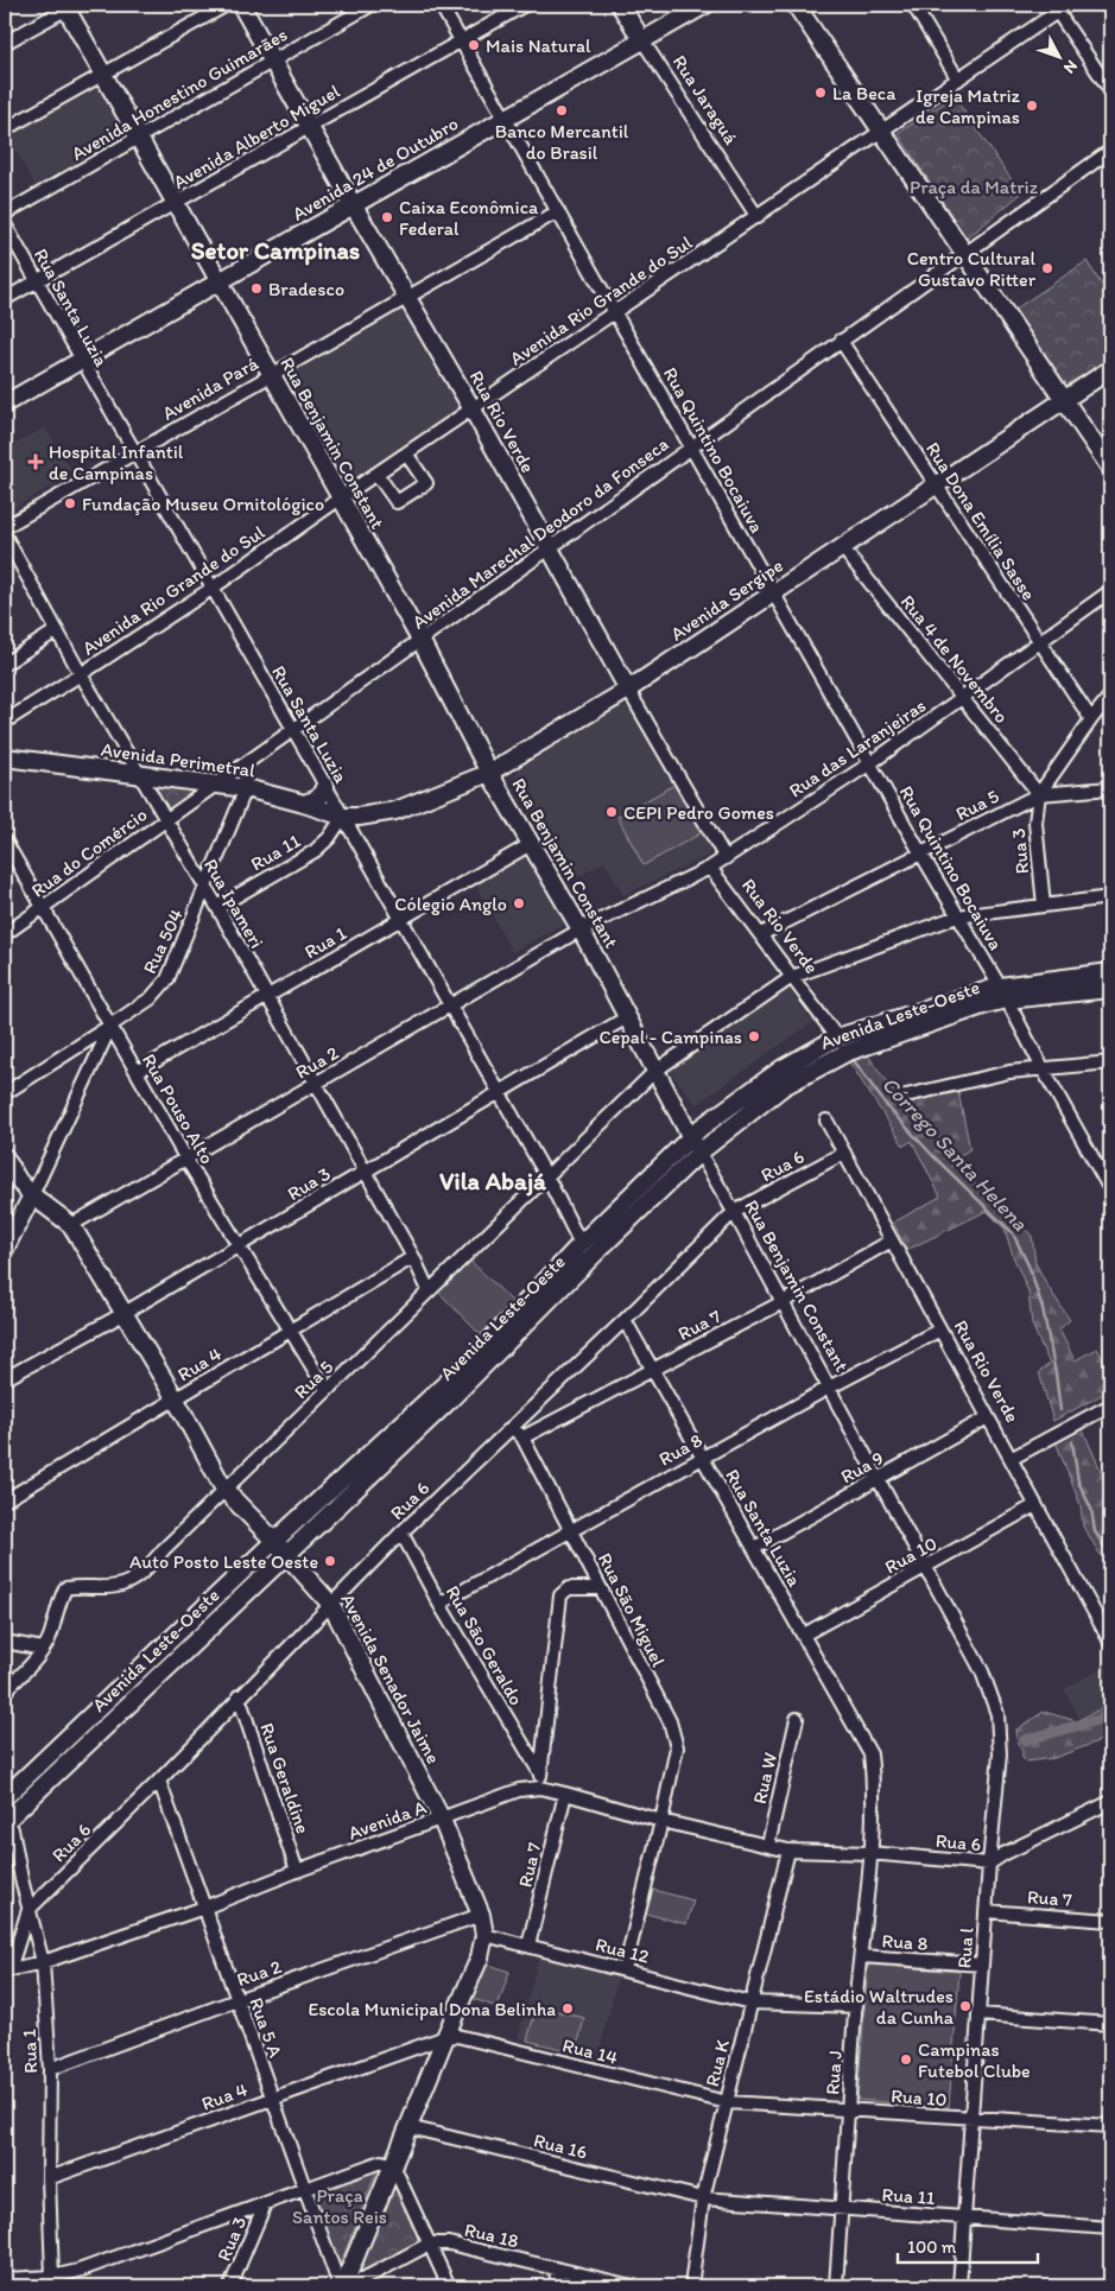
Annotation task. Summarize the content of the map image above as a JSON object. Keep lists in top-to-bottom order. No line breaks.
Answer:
{"streets":{"street":["Avenida Honestino Guimarães","Rua Jaraguá","Avenida Alberto Miguel","Avenida 24 de Outubro","Avenida Rio Grande do Sul","Rua Santa Luzia","Avenida Pará","Rua Rio Verde","Rua Benjamin Constant","Rua Quintino Bocaiuva","Rua Dona Emília Sasse","Avenida Marechal Deodoro da Fonseca","Avenida Sergipe","Rua 4 de Novembro","Rua das Laranjeiras","Avenida Perimetral","Rua 5","Rua 3","Rua do Comércio","Rua 11","Rua Ipameri","Rua 504","Rua 1","Avenida Leste-Oeste","Rua 2","Rua Pouso Alto","Rua 6","Rua 7","Rua 4","Rua 8","Rua 9","Rua 10","Rua São Miguel","Rua São Geraldo","Avenida Senador Jaime","Rua Geraldine","Rua W","Avenida A","Rua l","Rua 12","Rua 5 A","Rua 14","Rua K","Rua J","Rua 16","Rua 18"]},"crossings":[["Avenida Honestino Guimarães","Rua Rio Verde"],["Avenida Honestino Guimarães","Rua Benjamin Constant"],["Rua Jaraguá","Avenida 24 de Outubro"],["Rua Jaraguá","Avenida Rio Grande do Sul"],["Avenida Alberto Miguel","Rua Santa Luzia"],["Avenida Alberto Miguel","Rua Rio Verde"],["Avenida Alberto Miguel","Rua Benjamin Constant"],["Avenida Alberto Miguel","Rua Quintino Bocaiuva"],["Avenida 24 de Outubro","Rua Santa Luzia"],["Avenida 24 de Outubro","Rua Rio Verde"],["Avenida 24 de Outubro","Rua Benjamin Constant"],["Avenida 24 de Outubro","Rua Quintino Bocaiuva"],["Avenida Rio Grande do Sul","Rua Santa Luzia"],["Avenida Rio Grande do Sul","Rua Rio Verde"],["Avenida Rio Grande do Sul","Rua Benjamin Constant"],["Avenida Rio Grande do Sul","Rua Quintino Bocaiuva"],["Avenida Rio Grande do Sul","Rua Ipameri"],["Rua Santa Luzia","Avenida Pará"],["Rua Santa Luzia","Avenida Marechal Deodoro da Fonseca"],["Rua Santa Luzia","Avenida Sergipe"],["Rua Santa Luzia","Avenida Perimetral"],["Rua Santa Luzia","Rua 5"],["Rua Santa Luzia","Rua 3"],["Rua Santa Luzia","Rua 11"],["Rua Santa Luzia","Rua 1"],["Rua Santa Luzia","Avenida Leste-Oeste"],["Rua Santa Luzia","Rua 2"],["Rua Santa Luzia","Rua 6"],["Rua Santa Luzia","Rua 7"],["Rua Santa Luzia","Rua 8"],["Rua Santa Luzia","Rua 9"],["Rua Santa Luzia","Rua 10"],["Rua Santa Luzia","Rua J"],["Avenida Pará","Rua Rio Verde"],["Avenida Pará","Rua Benjamin Constant"],["Avenida Pará","Rua Quintino Bocaiuva"],["Rua Rio Verde","Avenida Marechal Deodoro da Fonseca"],["Rua Rio Verde","Avenida Sergipe"],["Rua Rio Verde","Rua das Laranjeiras"],["Rua Rio Verde","Rua 5"],["Rua Rio Verde","Avenida Leste-Oeste"],["Rua Rio Verde","Rua 6"],["Rua Rio Verde","Rua 7"],["Rua Rio Verde","Rua 8"],["Rua Rio Verde","Rua 9"],["Rua Rio Verde","Rua 10"],["Rua Benjamin Constant","Avenida Marechal Deodoro da Fonseca"],["Rua Benjamin Constant","Avenida Sergipe"],["Rua Benjamin Constant","Rua das Laranjeiras"],["Rua Benjamin Constant","Rua 5"],["Rua Benjamin Constant","Rua 3"],["Rua Benjamin Constant","Rua 1"],["Rua Benjamin Constant","Avenida Leste-Oeste"],["Rua Benjamin Constant","Rua 2"],["Rua Benjamin Constant","Rua 6"],["Rua Benjamin Constant","Rua 7"],["Rua Benjamin Constant","Rua 8"],["Rua Benjamin Constant","Rua 9"],["Rua Benjamin Constant","Rua 10"],["Rua Benjamin Constant","Rua l"],["Rua Quintino Bocaiuva","Avenida Marechal Deodoro da Fonseca"],["Rua Quintino Bocaiuva","Avenida Sergipe"],["Rua Quintino Bocaiuva","Rua das Laranjeiras"],["Rua Quintino Bocaiuva","Rua 5"],["Rua Quintino Bocaiuva","Avenida Leste-Oeste"],["Rua Dona Emília Sasse","Avenida Marechal Deodoro da Fonseca"],["Rua Dona Emília Sasse","Avenida Sergipe"],["Rua Dona Emília Sasse","Rua das Laranjeiras"],["Rua Dona Emília Sasse","Rua 5"],["Avenida Marechal Deodoro da Fonseca","Avenida Perimetral"],["Avenida Marechal Deodoro da Fonseca","Rua do Comércio"],["Avenida Marechal Deodoro da Fonseca","Rua Ipameri"],["Avenida Marechal Deodoro da Fonseca","Rua 504"],["Avenida Sergipe","Rua 4 de Novembro"],["Avenida Sergipe","Avenida Perimetral"],["Avenida Sergipe","Rua 11"],["Rua 4 de Novembro","Rua das Laranjeiras"],["Rua 4 de Novembro","Rua 5"],["Rua 4 de Novembro","Rua 3"],["Rua das Laranjeiras","Rua 2"],["Avenida Perimetral","Rua 11"],["Avenida Perimetral","Rua Ipameri"],["Avenida Perimetral","Rua 504"],["Rua 5","Rua 3"],["Rua 5","Rua Ipameri"],["Rua 5","Rua Pouso Alto"],["Rua 5","Avenida Senador Jaime"],["Rua 3","Rua Ipameri"],["Rua 3","Rua Pouso Alto"],["Rua 3","Avenida Senador Jaime"],["Rua do Comércio","Rua Ipameri"],["Rua do Comércio","Rua Pouso Alto"],["Rua 11","Rua Ipameri"],["Rua 11","Rua l"],["Rua 11","Rua K"],["Rua 11","Rua J"],["Rua 11","Rua 16"],["Rua Ipameri","Rua 504"],["Rua Ipameri","Rua 1"],["Rua Ipameri","Rua 2"],["Rua Ipameri","Rua 4"],["Rua 504","Rua Pouso Alto"],["Rua 1","Avenida Leste-Oeste"],["Rua 1","Rua 2"],["Rua 1","Rua Pouso Alto"],["Rua 1","Rua 6"],["Rua 1","Rua 4"],["Rua 1","Avenida A"],["Avenida Leste-Oeste","Avenida Senador Jaime"],["Rua 2","Rua Pouso Alto"],["Rua 2","Avenida Senador Jaime"],["Rua 2","Rua 5 A"],["Rua Pouso Alto","Rua 4"],["Rua 6","Rua São Miguel"],["Rua 6","Rua São Geraldo"],["Rua 6","Avenida Senador Jaime"],["Rua 6","Rua Geraldine"],["Rua 6","Avenida A"],["Rua 6","Rua l"],["Rua 6","Rua 5 A"],["Rua 6","Rua K"],["Rua 6","Rua J"],["Rua 7","Rua São Miguel"],["Rua 7","Avenida A"],["Rua 7","Rua l"],["Rua 7","Rua 12"],["Rua 4","Avenida Senador Jaime"],["Rua 4","Rua 5 A"],["Rua 4","Rua 14"],["Rua 8","Rua São Miguel"],["Rua 8","Rua São Geraldo"],["Rua 8","Rua l"],["Rua 8","Rua J"],["Rua 10","Rua l"],["Rua 10","Rua 14"],["Rua 10","Rua K"],["Rua 10","Rua J"],["Rua São Miguel","Avenida A"],["Avenida Senador Jaime","Avenida A"],["Avenida Senador Jaime","Rua 12"],["Avenida Senador Jaime","Rua 5 A"],["Avenida Senador Jaime","Rua 14"],["Avenida Senador Jaime","Rua 16"],["Rua Geraldine","Avenida A"],["Rua W","Avenida A"],["Avenida A","Rua 5 A"],["Avenida A","Rua K"],["Rua 12","Rua K"],["Rua 14","Rua K"],["Rua K","Rua 16"]],"districts":["Setor Campinas","Vila Abajá"],"water":["Córrego Santa Helena"],"parks":["Praça da Matriz","Praça Santos Reis"],"places":{"other":["Mais Natural","La Beca","Igreja Matriz de Campinas","Banco Mercantil do Brasil","Caixa Econômica Federal","Centro Cultural Gustavo Ritter","Bradesco","Fundação Museu Ornitológico","CEPI Pedro Gomes","Cólegio Anglo","Cepal - Campinas","Auto Posto Leste Oeste","Estádio Waltrudes da Cunha","Escola Municipal Dona Belinha","Campinas Futebol Clube"],"health":["Hospital Infantil de Campinas"]},"scale_bar":"100 m","north":"bottom right"}
